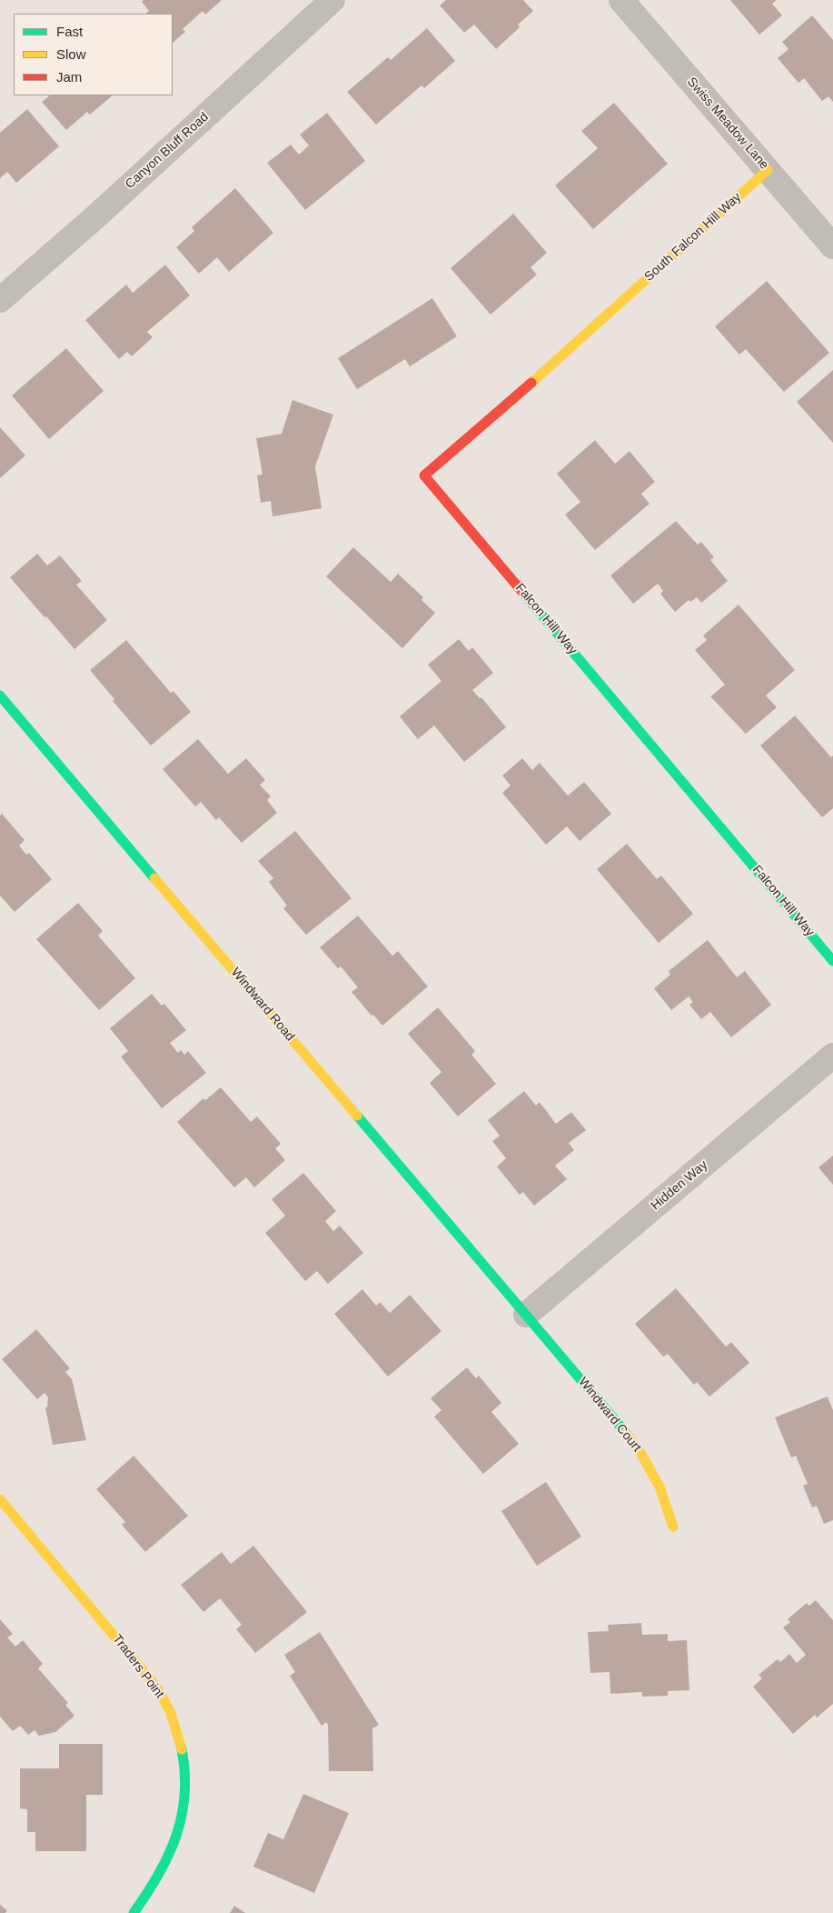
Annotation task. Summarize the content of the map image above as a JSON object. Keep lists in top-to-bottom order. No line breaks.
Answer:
{"streets":{"street":["Swiss Meadow Lane","Canyon Bluff Road","South Falcon Hill Way","Falcon Hill Way","Windward Road","Hidden Way","Windward Court","Traders Point"]},"crossings":[["Swiss Meadow Lane","South Falcon Hill Way"],["South Falcon Hill Way","Falcon Hill Way"],["Windward Road","Hidden Way"],["Windward Road","Windward Court"],["Hidden Way","Windward Court"]],"legend":["Fast","Slow","Jam"]}
